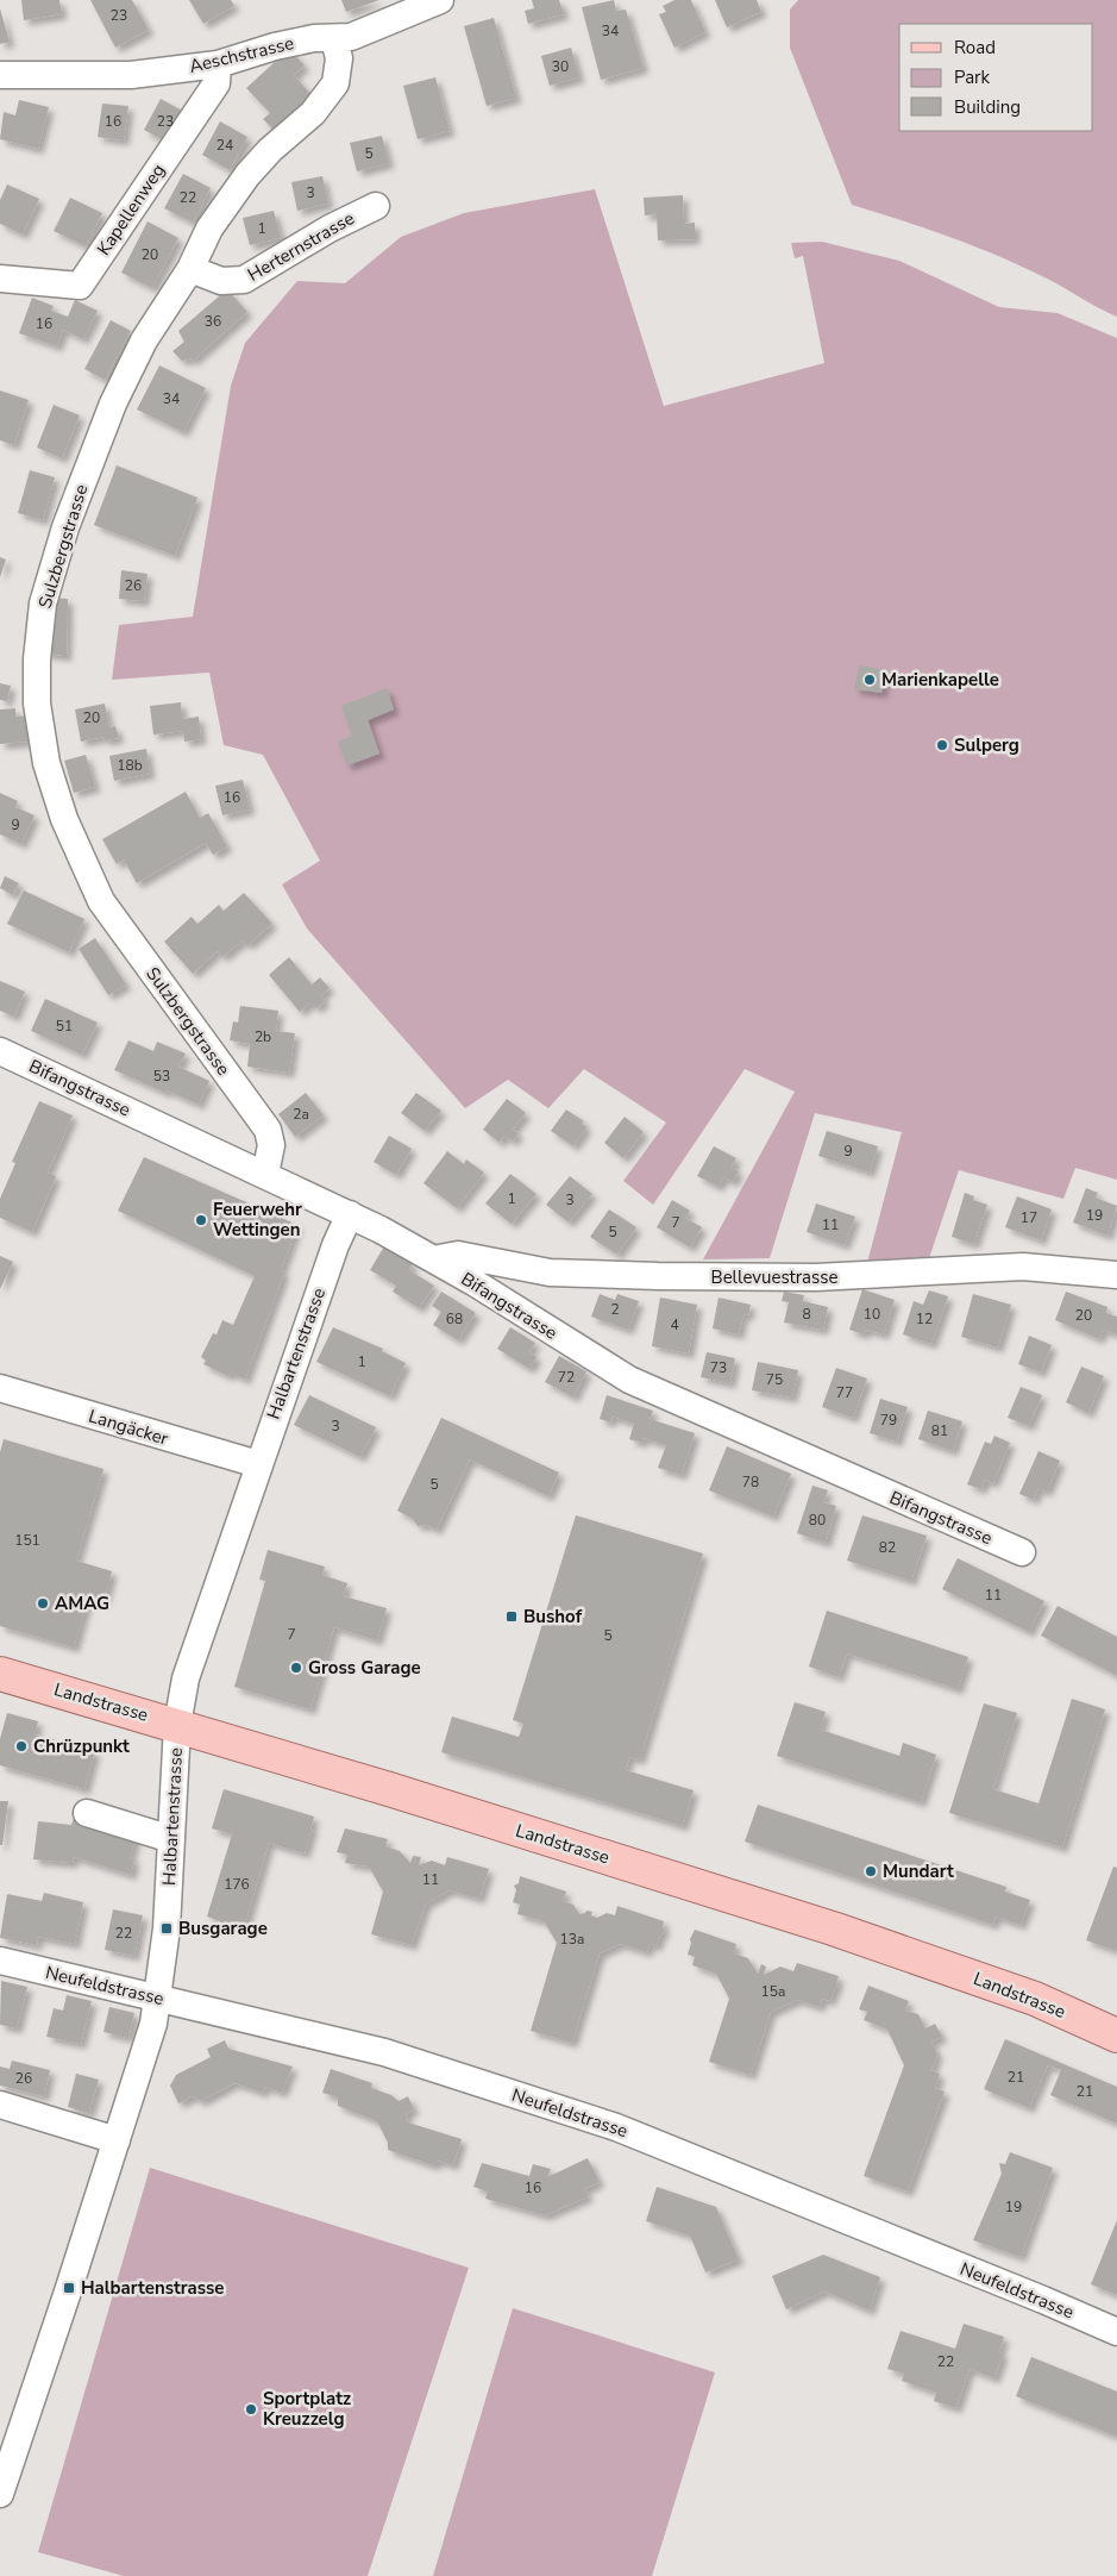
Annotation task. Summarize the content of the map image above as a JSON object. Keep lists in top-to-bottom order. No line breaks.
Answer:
{"streets":{"main road":["Landstrasse"],"street":["Aeschstrasse","Kapellenweg","Herternstrasse","Sulzbergstrasse","Bifangstrasse","Bellevuestrasse","Halbartenstrasse","Langäcker","Neufeldstrasse"]},"crossings":[["Aeschstrasse","Kapellenweg"],["Aeschstrasse","Sulzbergstrasse"],["Herternstrasse","Sulzbergstrasse"],["Sulzbergstrasse","Bifangstrasse"],["Bifangstrasse","Bellevuestrasse"],["Bifangstrasse","Halbartenstrasse"],["Halbartenstrasse","Langäcker"],["Halbartenstrasse","Landstrasse"],["Halbartenstrasse","Neufeldstrasse"]],"places":{"other":["Marienkapelle","Sulperg","Feuerwehr Wettingen","AMAG","Gross Garage","Chrüzpunkt","Mundart","Sportplatz Kreuzzelg"],"transit":["Bushof","Busgarage","Halbartenstrasse"]},"house_numbers":["23","34","30","16","23","24","5","3","22","1","20","36","16","34","26","20","18b","16","9","51","2b","53","2a","9","1","3","19","17","7","11","5","2","8","10","20","68","12","4","1","73","72","75","77","79","3","81","78","5","80","151","82","11","7","5","11","176","22","13a","15a","21","26","21","16","19","22"],"legend":["Road","Park","Building"]}
